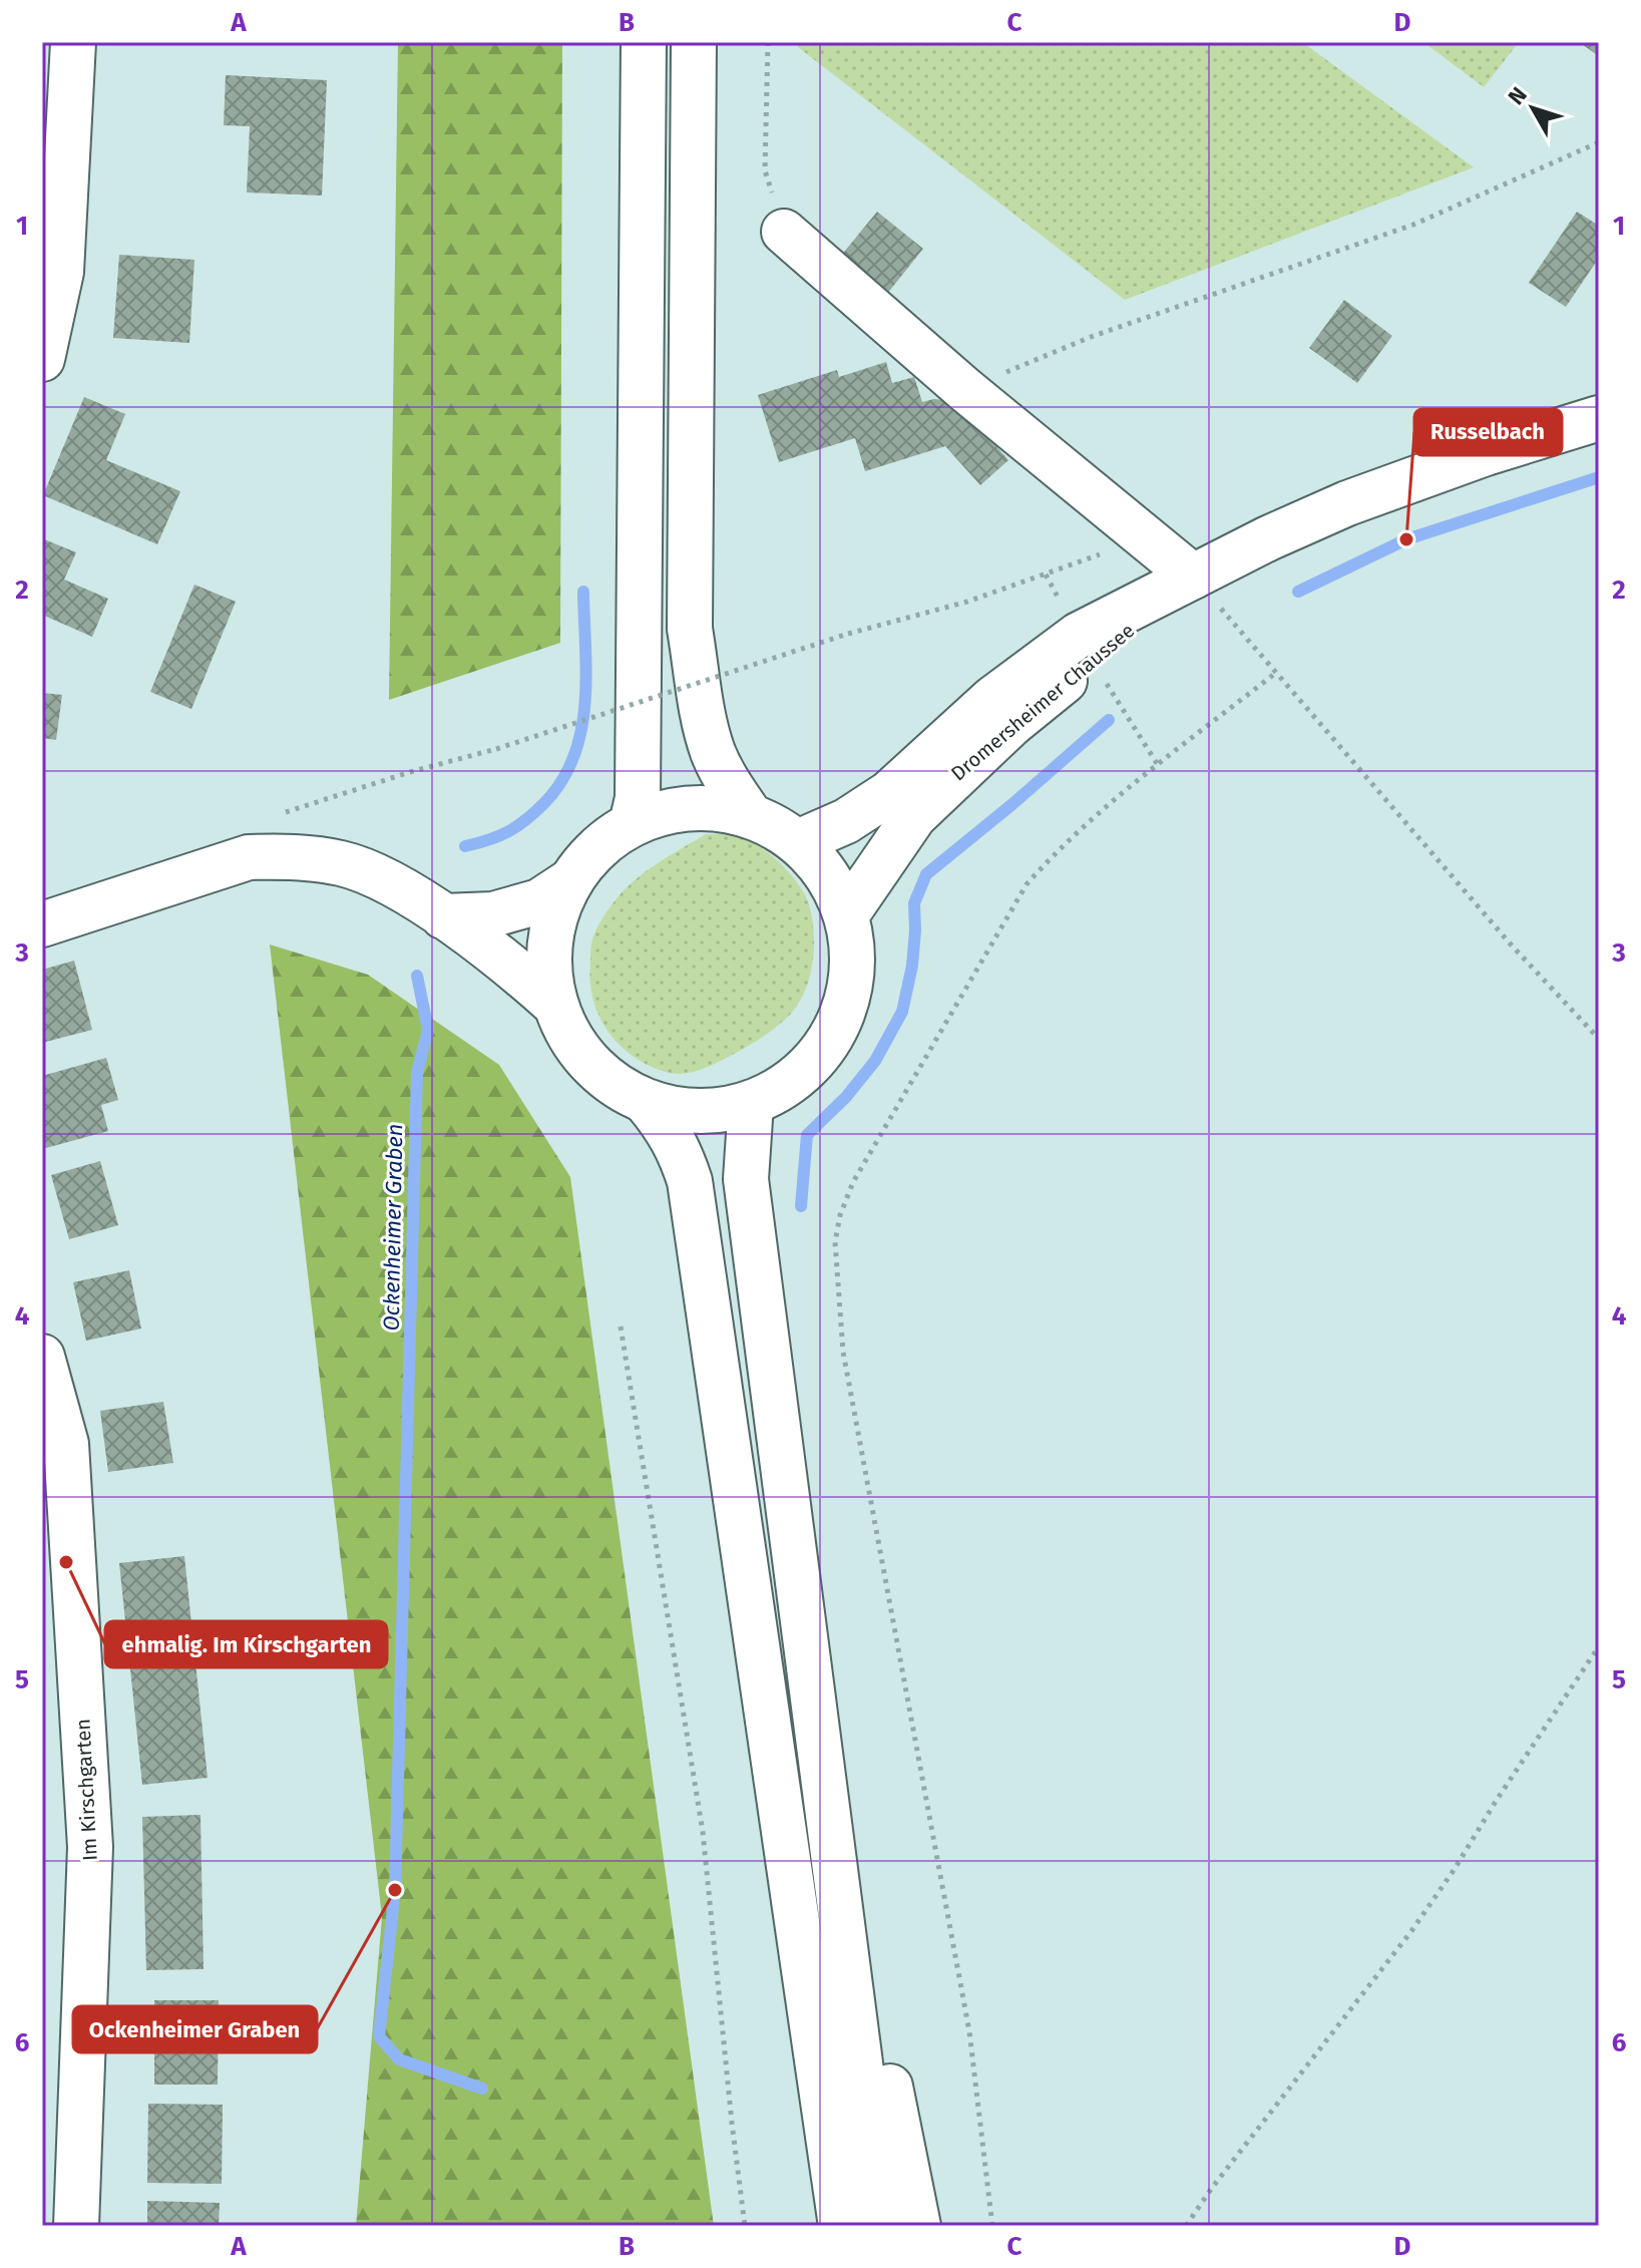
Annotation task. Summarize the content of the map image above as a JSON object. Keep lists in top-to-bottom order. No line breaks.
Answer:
{"streets":{"main road":["Dromersheimer Chaussee","Im Kirschgarten"]},"water":["Ockenheimer Graben"],"places":["Russelbach","ehmalig. Im Kirschgarten","Ockenheimer Graben"],"north":"top left","grid":{"columns":["A","B","C","D"],"rows":["1","2","3","4","5","6"]}}
